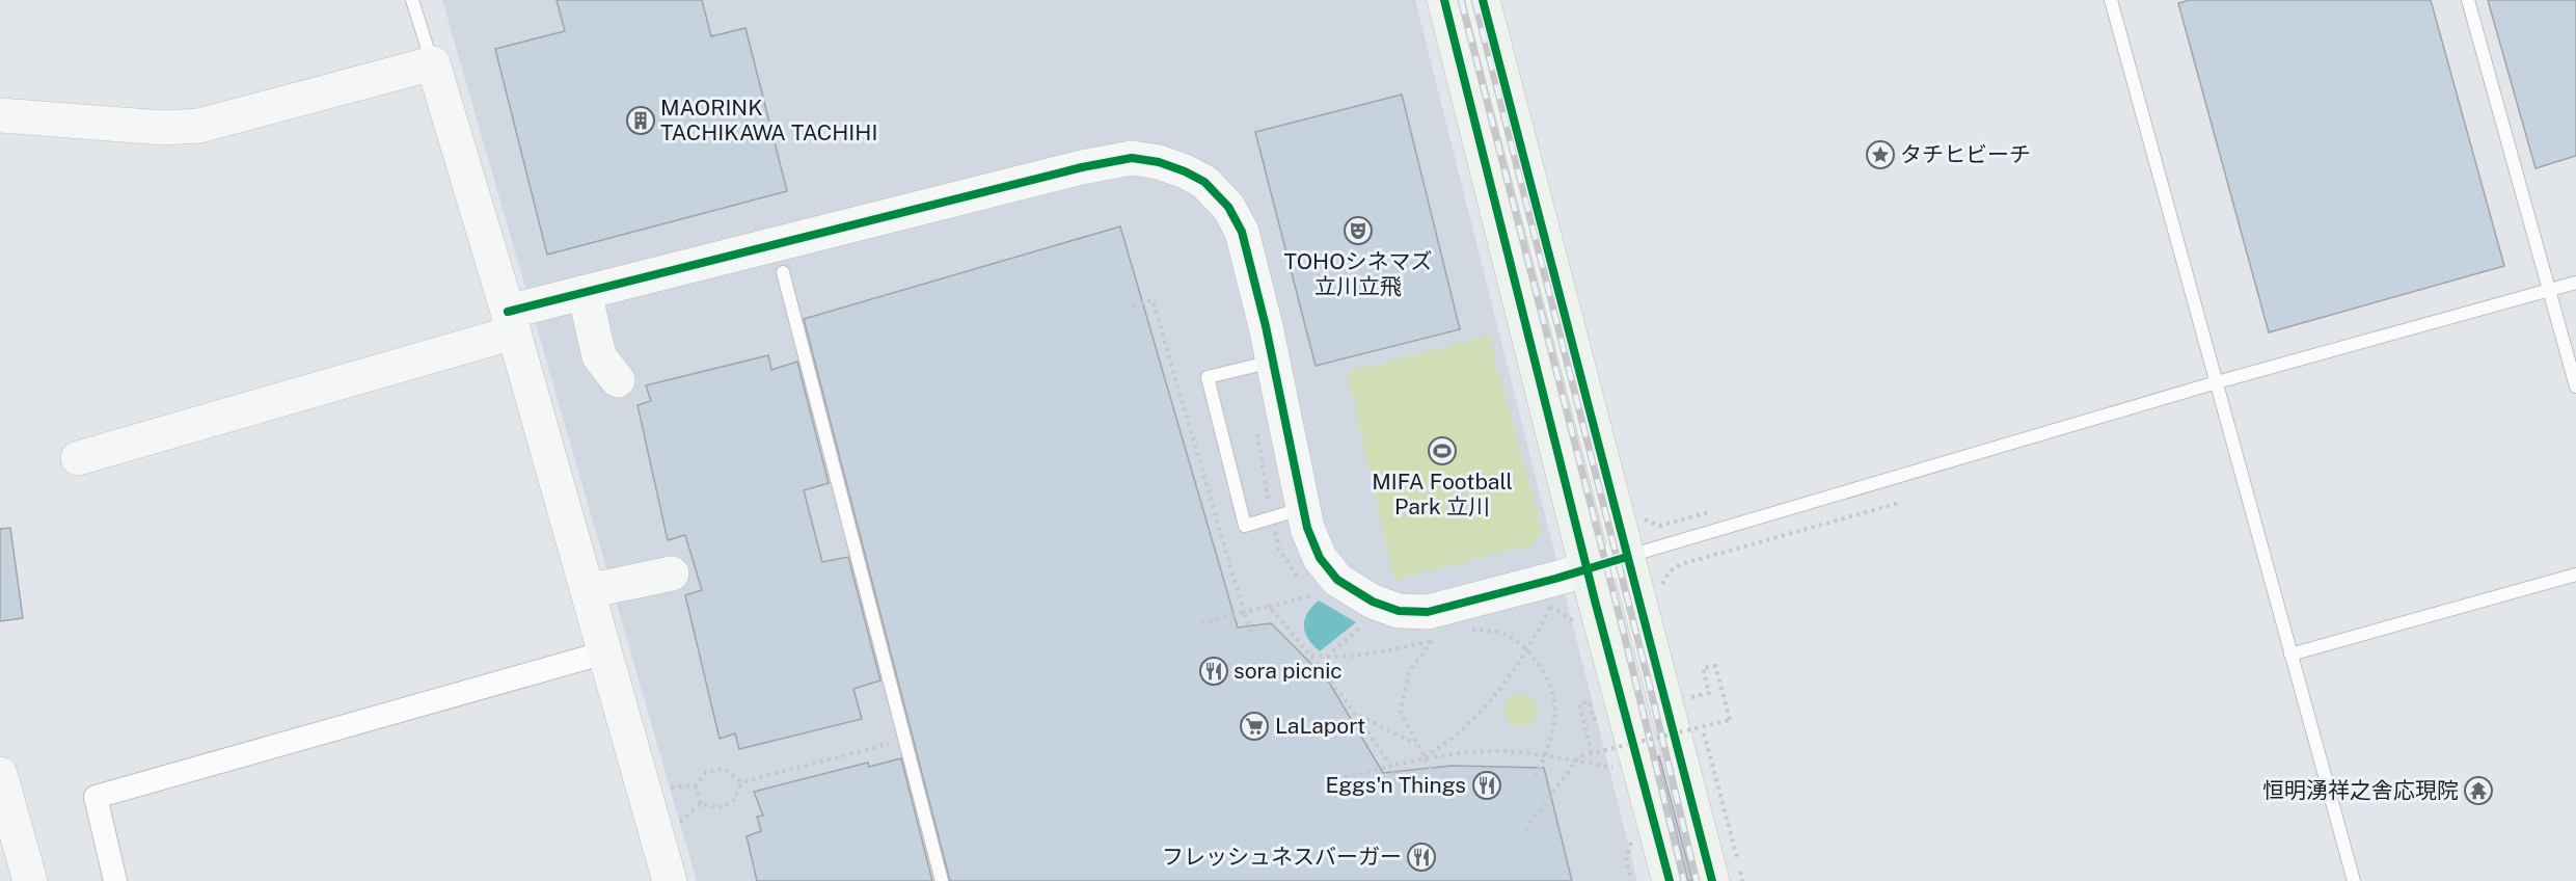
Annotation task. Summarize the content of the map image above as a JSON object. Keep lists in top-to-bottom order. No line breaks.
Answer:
{"places":{"building":["MAORINK TACHIKAWA TACHIHI"],"place":["タチヒビーチ"],"theatre":["TOHOシネマズ 立川立飛"],"sports":["MIFA Football Park 立川"],"restaurant":["sora picnic","Eggs'n Things","フレッシュネスバーガー"],"supermarket":["LaLaport"],"temple":["恒明湧祥之舎応現院"]}}
